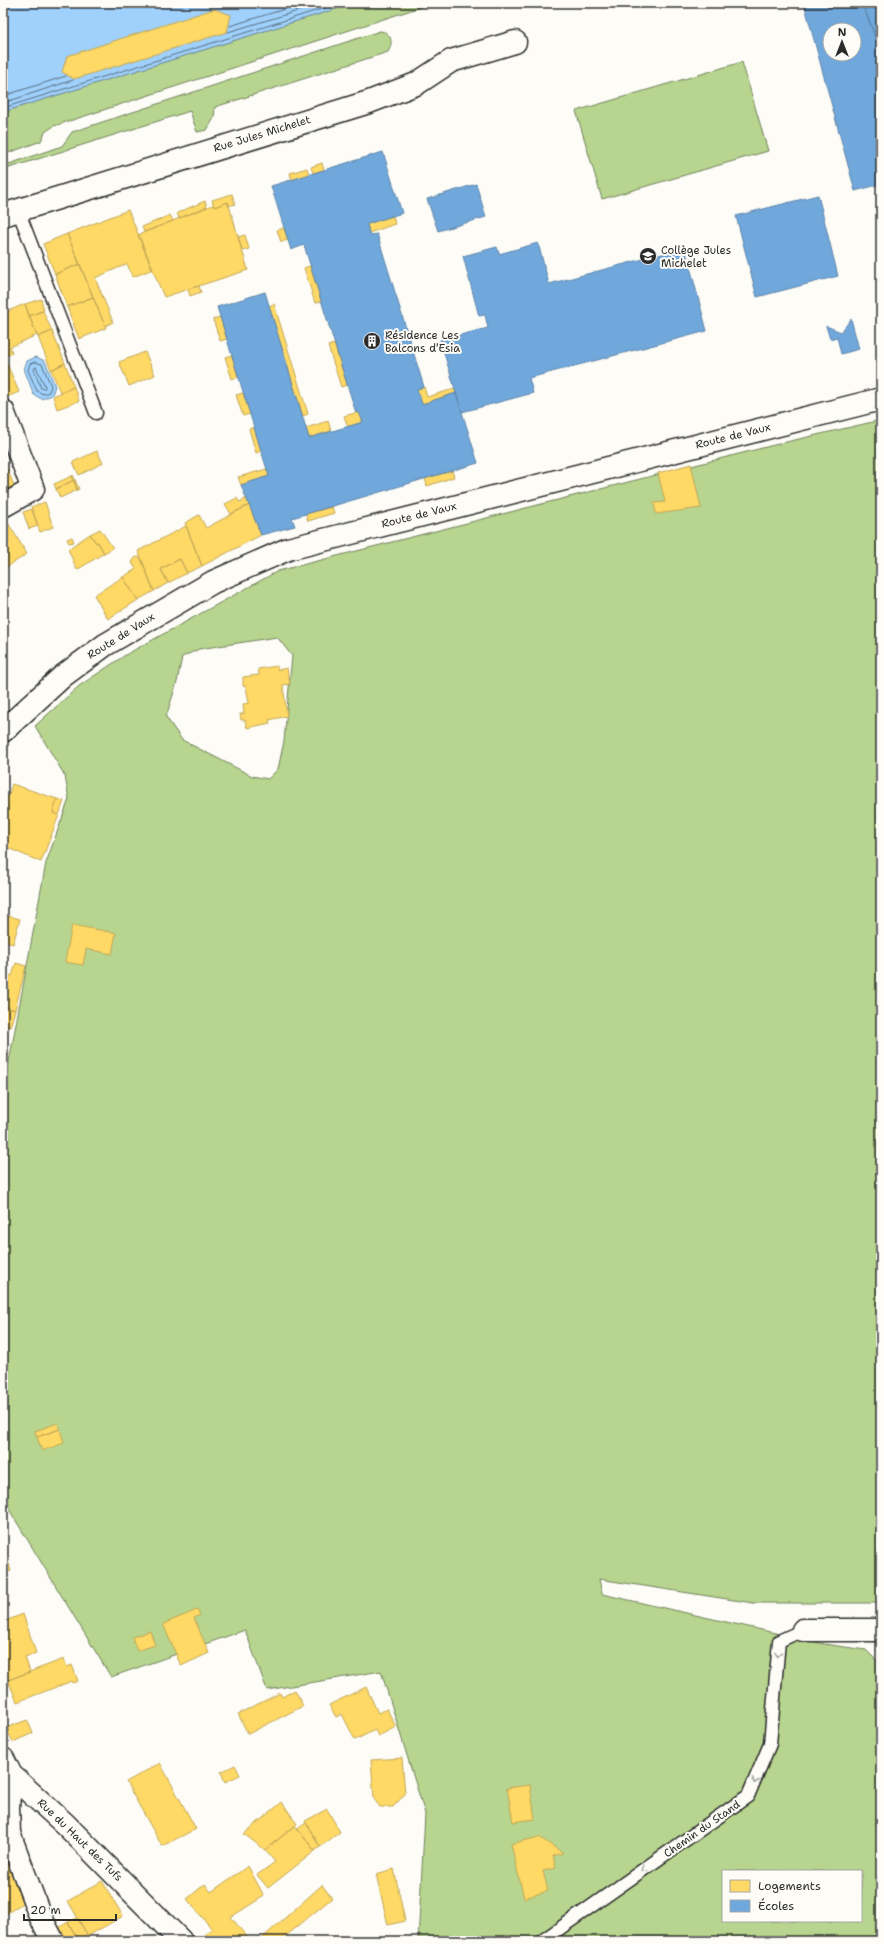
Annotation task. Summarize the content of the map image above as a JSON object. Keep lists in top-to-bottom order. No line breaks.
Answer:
{"streets":{"street":["Rue Jules Michelet","Route de Vaux","Rue du Haut des Tufs"],"lane":["Chemin du Stand"]},"one_way":["Chemin du Stand"],"places":{"school or university":["Collège Jules Michelet"],"building":["Résidence Les Balcons d'Esia"]},"legend":["Logements","Écoles"],"scale_bar":"20 m","north":"top"}
